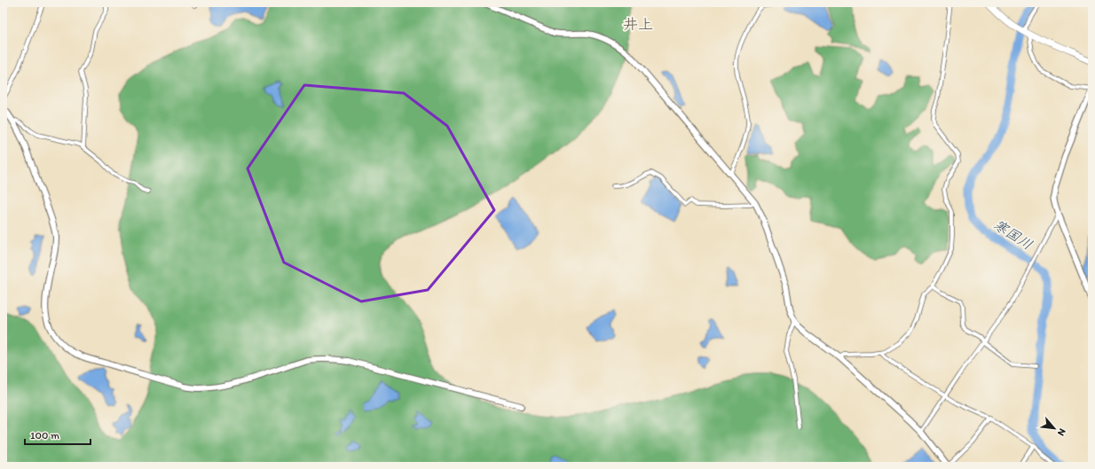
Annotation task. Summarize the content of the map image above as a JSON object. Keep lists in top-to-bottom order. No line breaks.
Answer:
{"districts":["井上"],"water":["寒国川"],"scale_bar":"100 m","north":"bottom right"}
